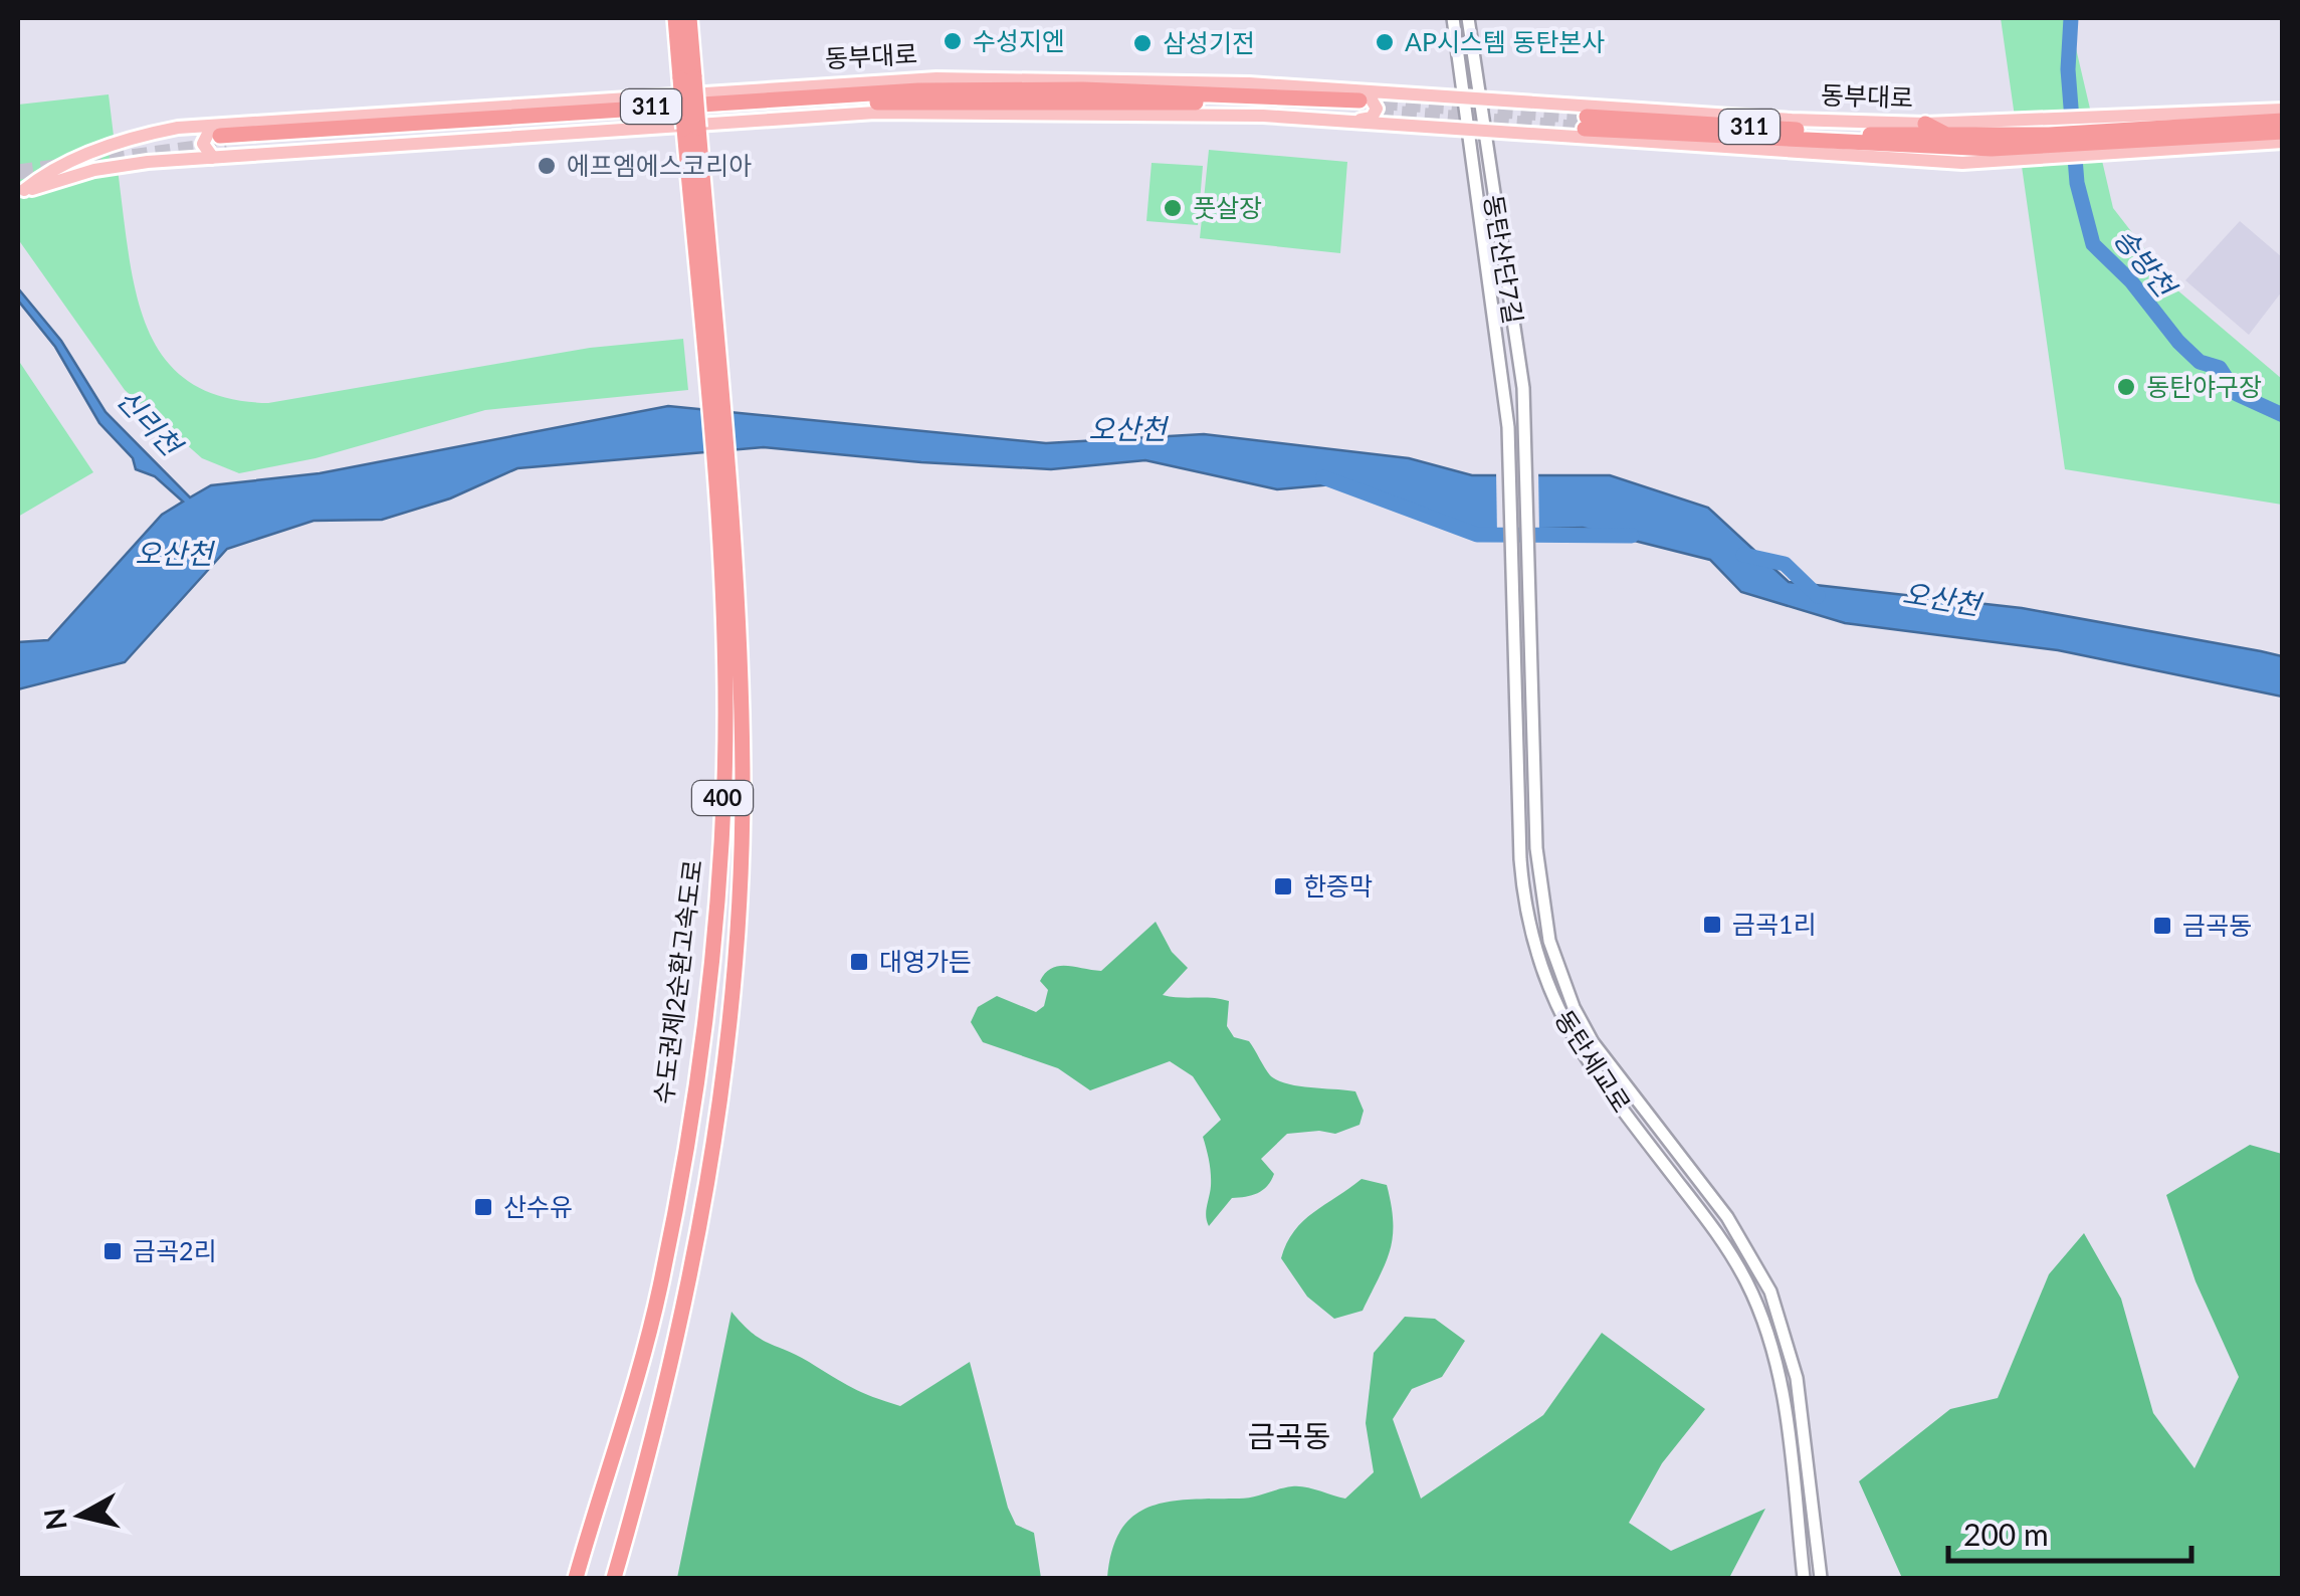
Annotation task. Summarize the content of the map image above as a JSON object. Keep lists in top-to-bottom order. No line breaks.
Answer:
{"streets":{"highway":["동부대로","311","400","수도권제2순환고속도로"],"main road":["동탄산단7길","동탄세교로"]},"crossings":[["동부대로","동탄산단7길"],["동탄산단7길","동탄세교로"]],"districts":["금곡동"],"water":["송방천","신리천","오산천"],"places":{"other":["수성지엔","AP시스템 동탄본사","삼성기전","에프엠에스코리아","풋살장","동탄야구장"],"transit":["한증막","금곡1리","금곡동","대영가든","산수유","금곡2리"]},"scale_bar":"200 m","north":"left"}
